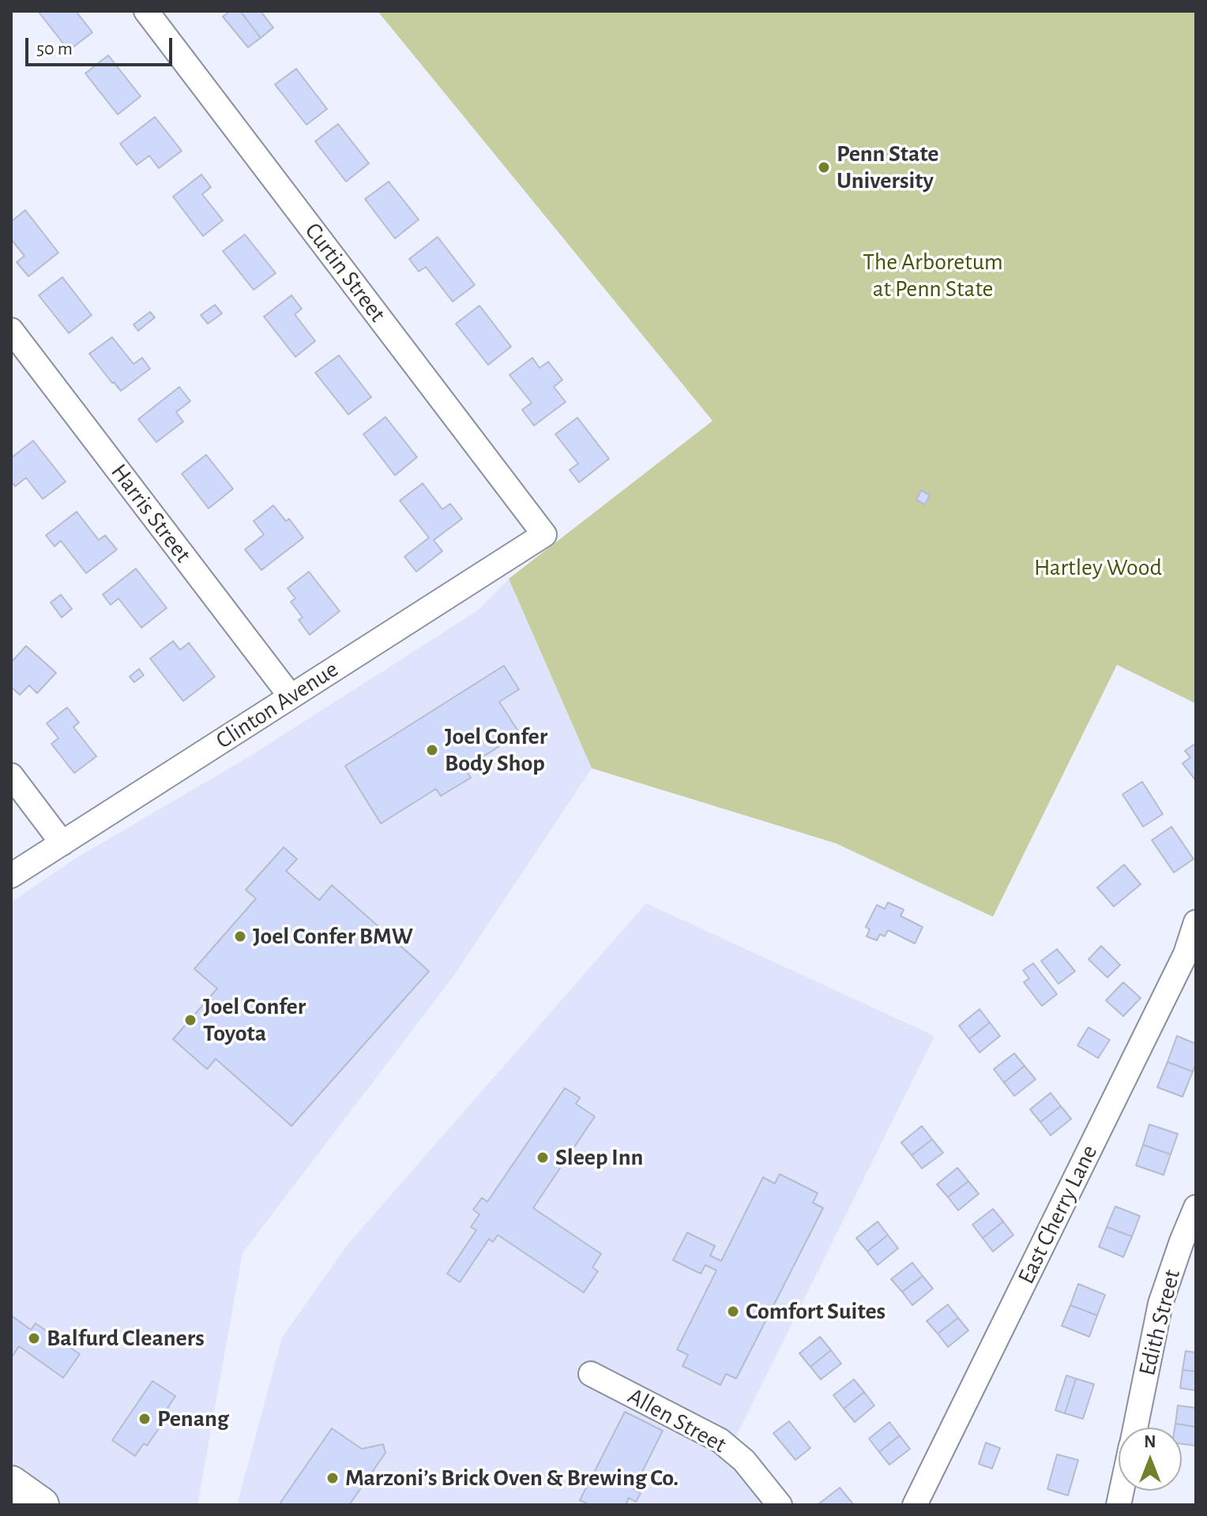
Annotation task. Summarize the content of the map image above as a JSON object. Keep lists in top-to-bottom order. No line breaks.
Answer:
{"streets":{"street":["Curtin Street","Harris Street","Clinton Avenue","East Cherry Lane","Edith Street","Allen Street"]},"crossings":[["Curtin Street","Clinton Avenue"],["Harris Street","Clinton Avenue"]],"parks":["The Arboretum at Penn State","Hartley Wood"],"places":["Penn State University","Joel Confer Body Shop","Joel Confer BMW","Joel Confer Toyota","Sleep Inn","Comfort Suites","Balfurd Cleaners","Penang","Marzoni’s Brick Oven & Brewing Co."],"scale_bar":"50 m","north":"top"}
